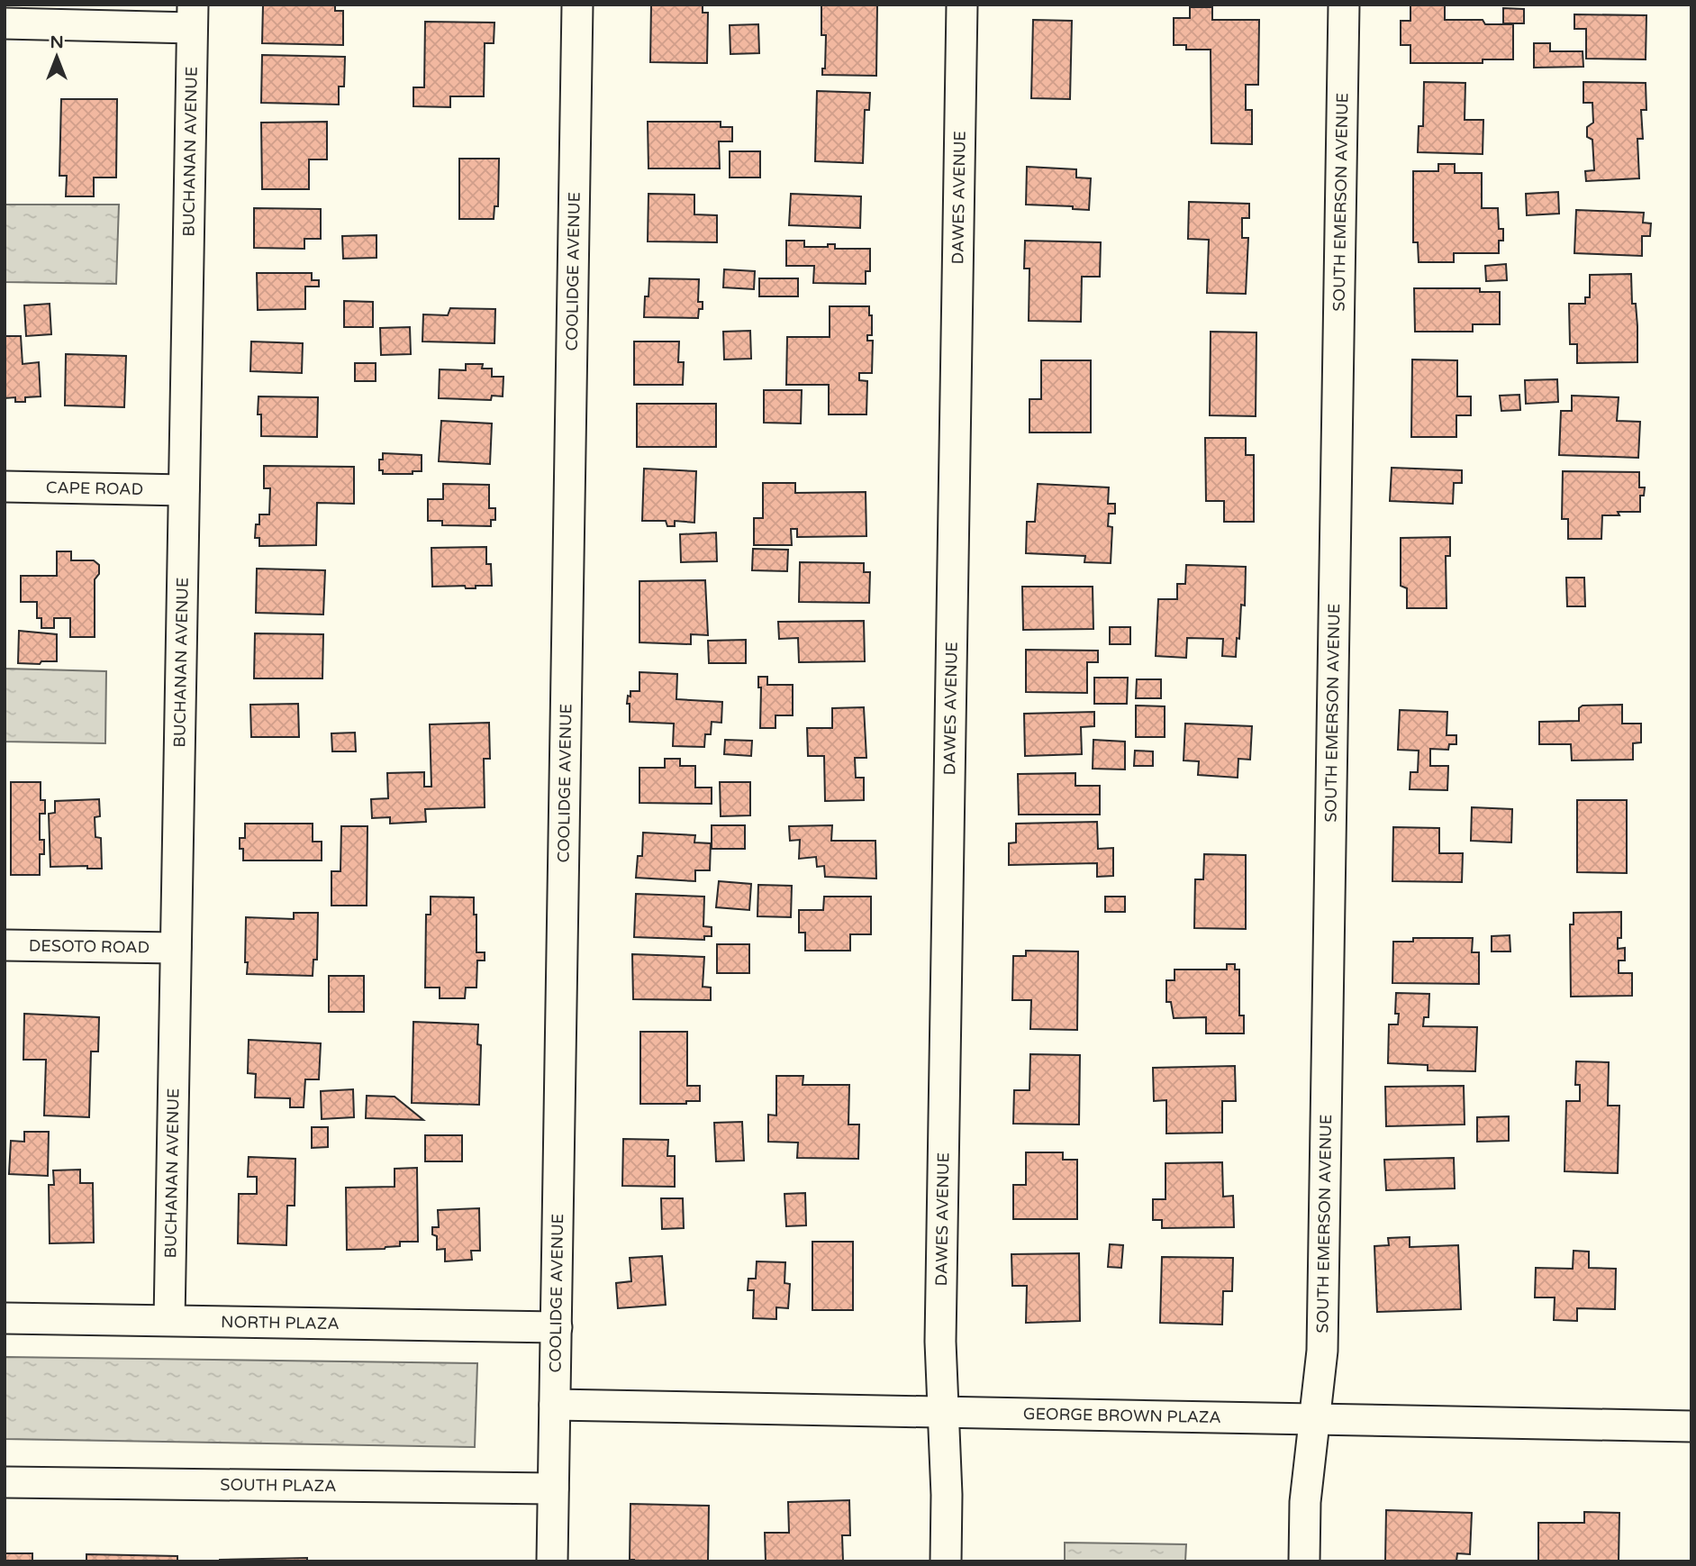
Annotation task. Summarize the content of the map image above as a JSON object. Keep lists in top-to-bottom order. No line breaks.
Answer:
{"streets":{"street":["BUCHANAN AVENUE","DAWES AVENUE","SOUTH EMERSON AVENUE","COOLIDGE AVENUE","CAPE ROAD","DESOTO ROAD","NORTH PLAZA","GEORGE BROWN PLAZA","SOUTH PLAZA"]},"crossings":[["BUCHANAN AVENUE","CAPE ROAD"],["BUCHANAN AVENUE","DESOTO ROAD"],["BUCHANAN AVENUE","NORTH PLAZA"],["DAWES AVENUE","GEORGE BROWN PLAZA"],["SOUTH EMERSON AVENUE","GEORGE BROWN PLAZA"],["COOLIDGE AVENUE","NORTH PLAZA"],["COOLIDGE AVENUE","GEORGE BROWN PLAZA"],["COOLIDGE AVENUE","SOUTH PLAZA"]],"north":"top"}
